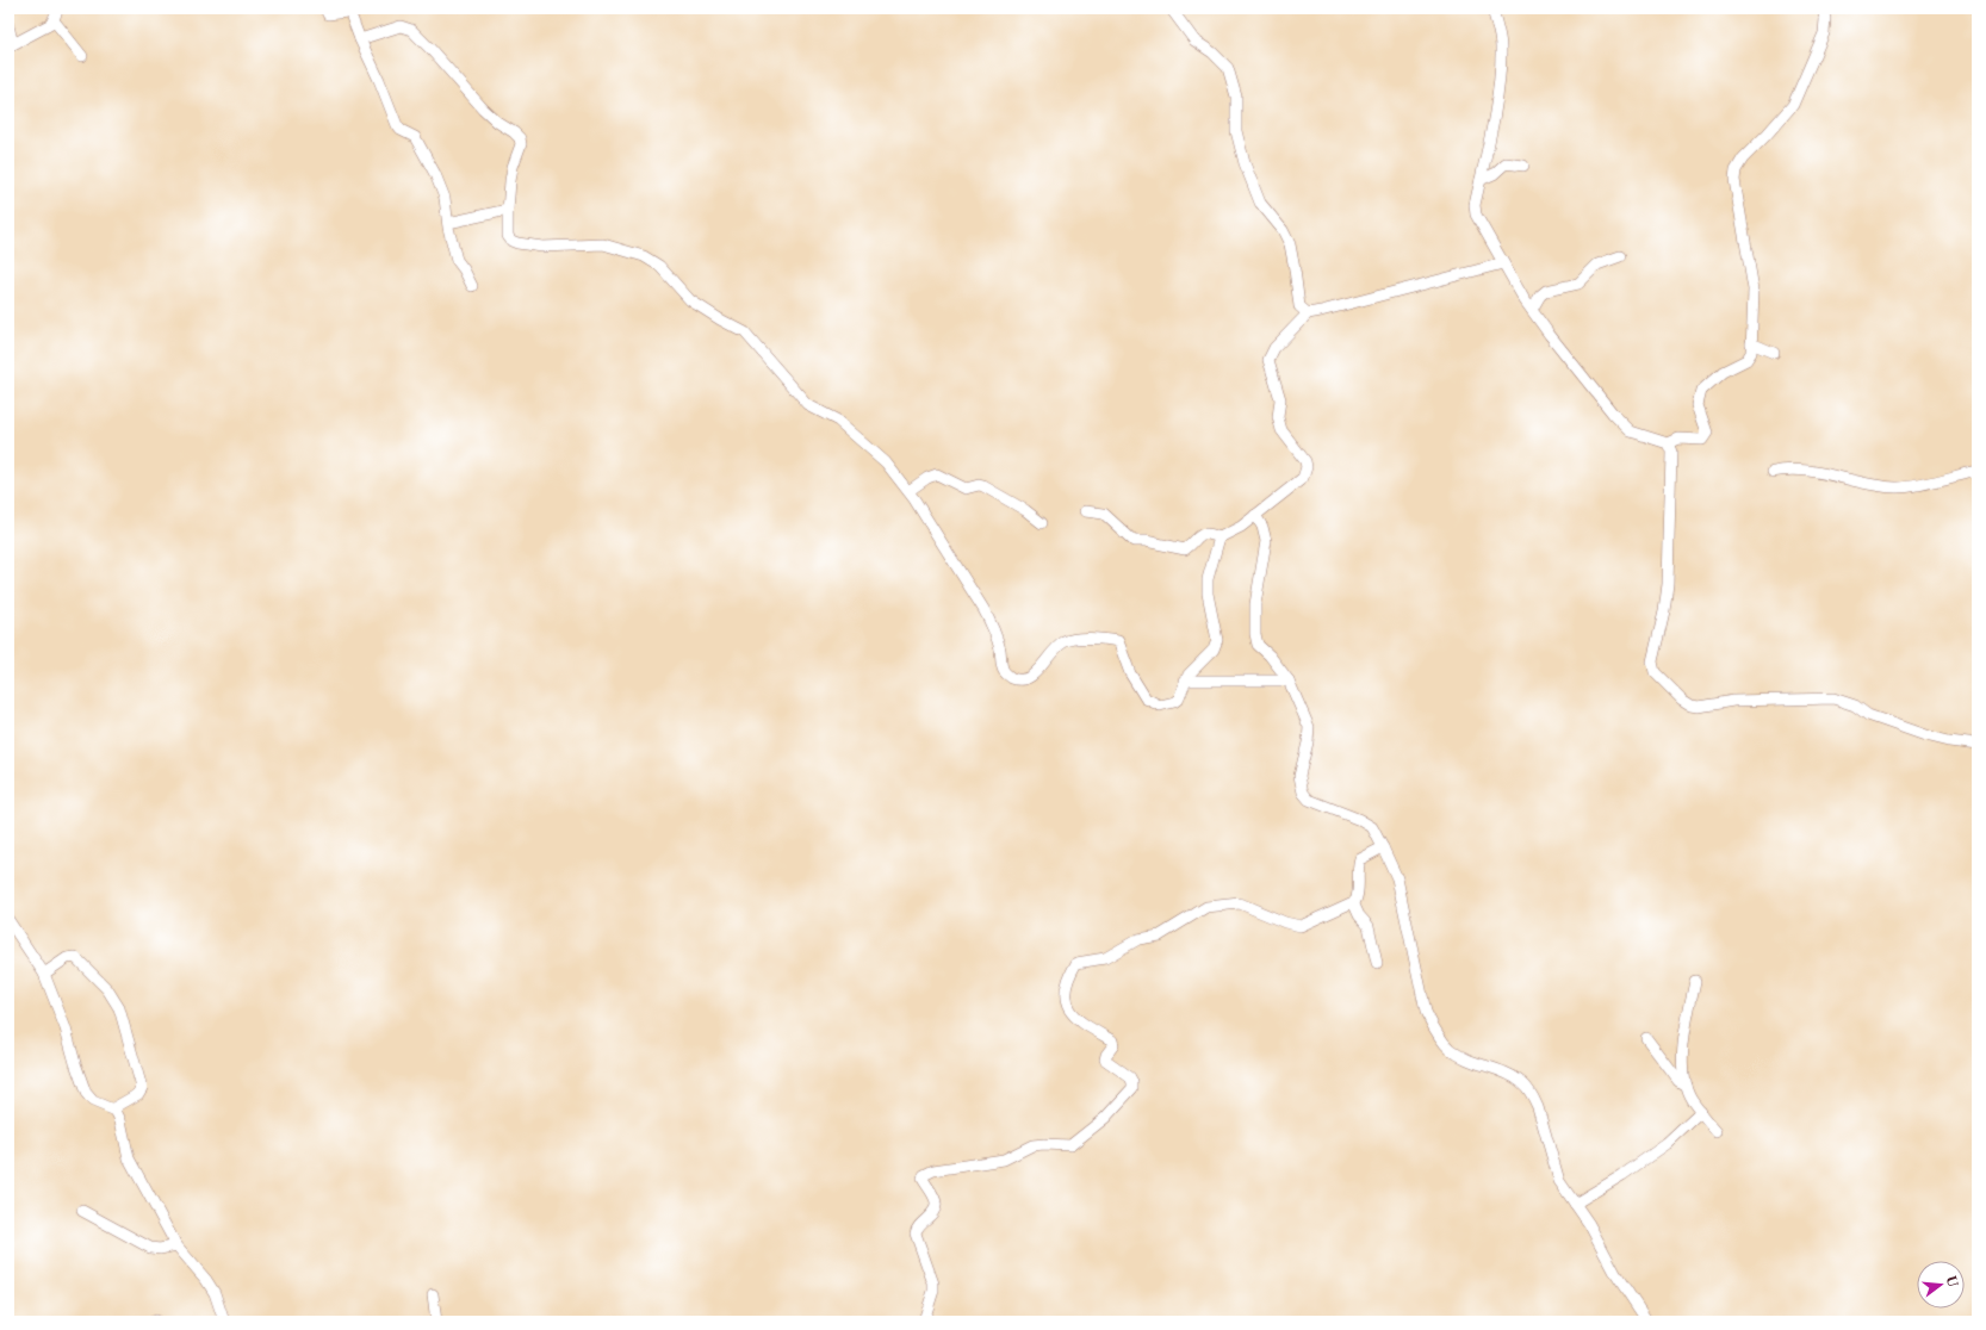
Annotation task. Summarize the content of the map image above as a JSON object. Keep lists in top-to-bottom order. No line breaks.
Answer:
{"north":"right"}
